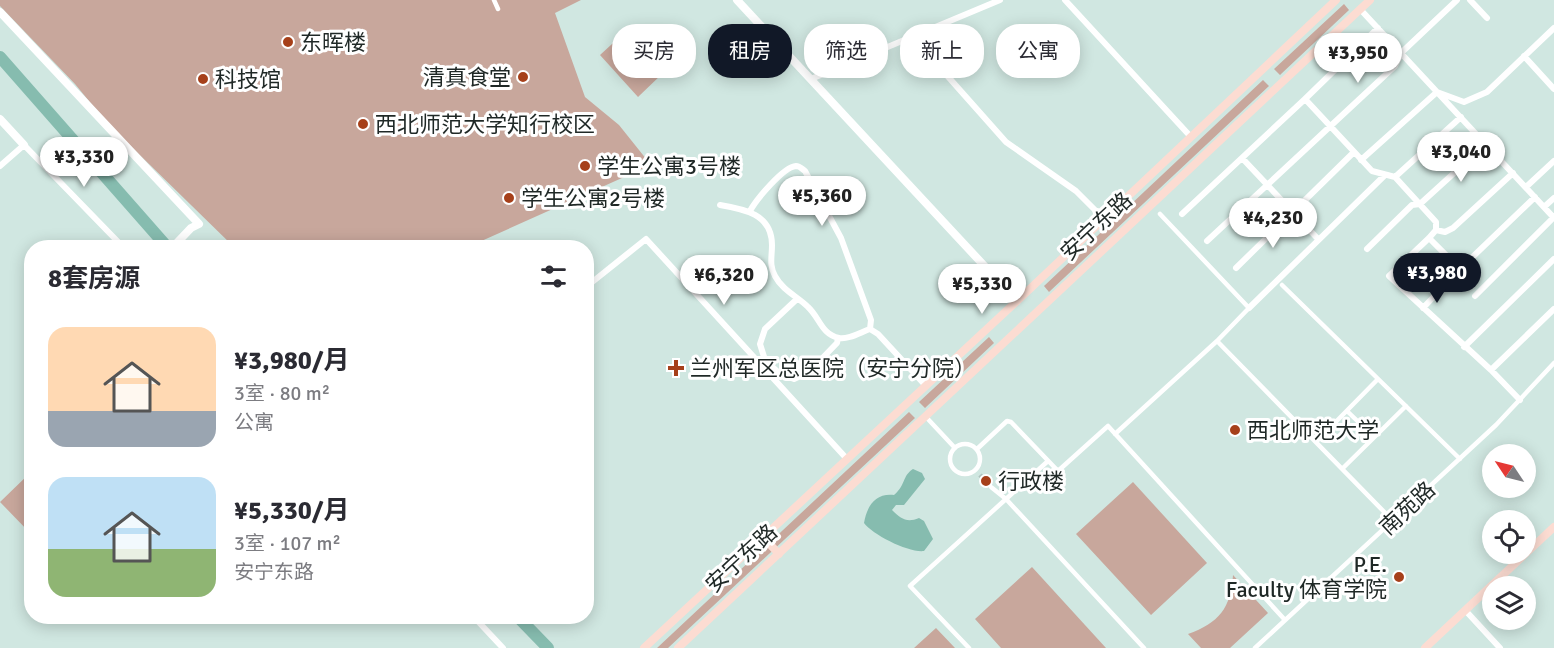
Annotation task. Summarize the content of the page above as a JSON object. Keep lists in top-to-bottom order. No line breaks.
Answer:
{"streets":{"main road":["安宁东路"],"street":["南苑路"]},"places":{"other":["东晖楼","清真食堂","科技馆","西北师范大学知行校区","学生公寓3号楼","学生公寓2号楼","西北师范大学","行政楼","P.E. Faculty 体育学院"],"health":["兰州军区总医院（安宁分院）"]},"north":"top left","page":{"chip":["买房","租房","筛选","新上","公寓"],"price":["¥3,950","¥3,040","¥3,330","¥5,360","¥4,230","¥3,980","¥6,320","¥5,330"],"heading":"8套房源","list":[{"name":"¥3,980/月","note":"3室 · 80 m² · 公寓"},{"name":"¥5,330/月","note":"3室 · 107 m² · 安宁东路"}]}}
